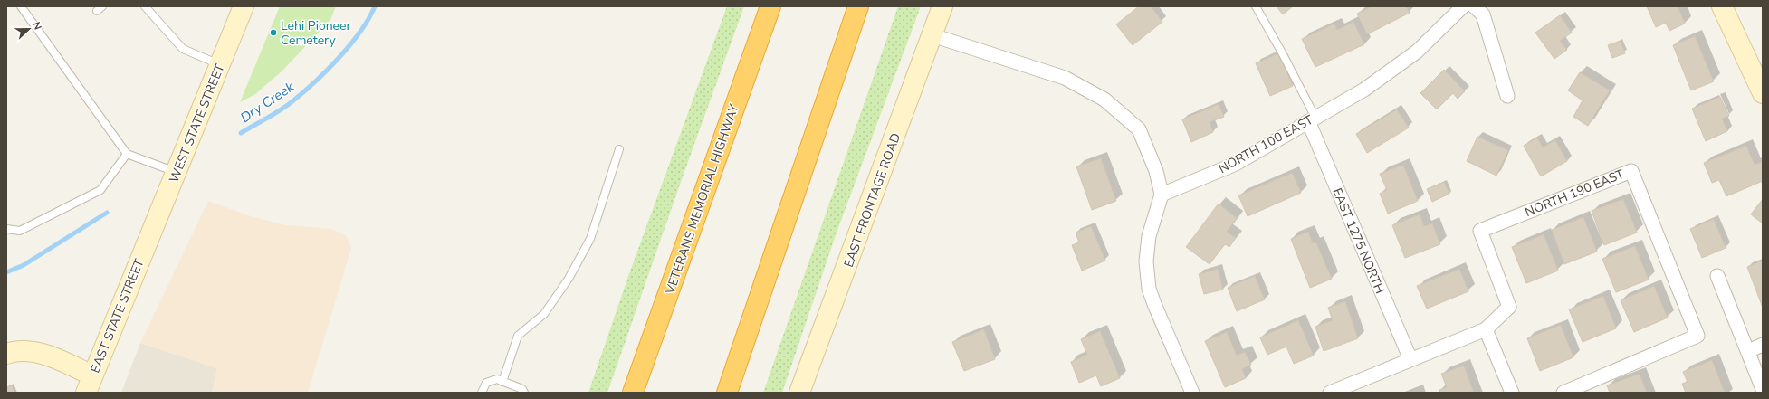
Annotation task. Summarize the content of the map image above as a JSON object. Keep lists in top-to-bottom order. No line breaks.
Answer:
{"streets":{"highway":["VETERANS MEMORIAL HIGHWAY"],"street":["WEST STATE STREET","NORTH 100 EAST","NORTH 190 EAST","EAST FRONTAGE ROAD","EAST 1275 NORTH","EAST STATE STREET"]},"crossings":[["WEST STATE STREET","EAST STATE STREET"],["NORTH 100 EAST","EAST 1275 NORTH"],["NORTH 190 EAST","EAST 1275 NORTH"]],"water":["Dry Creek"],"places":["Lehi Pioneer Cemetery"],"north":"right"}
